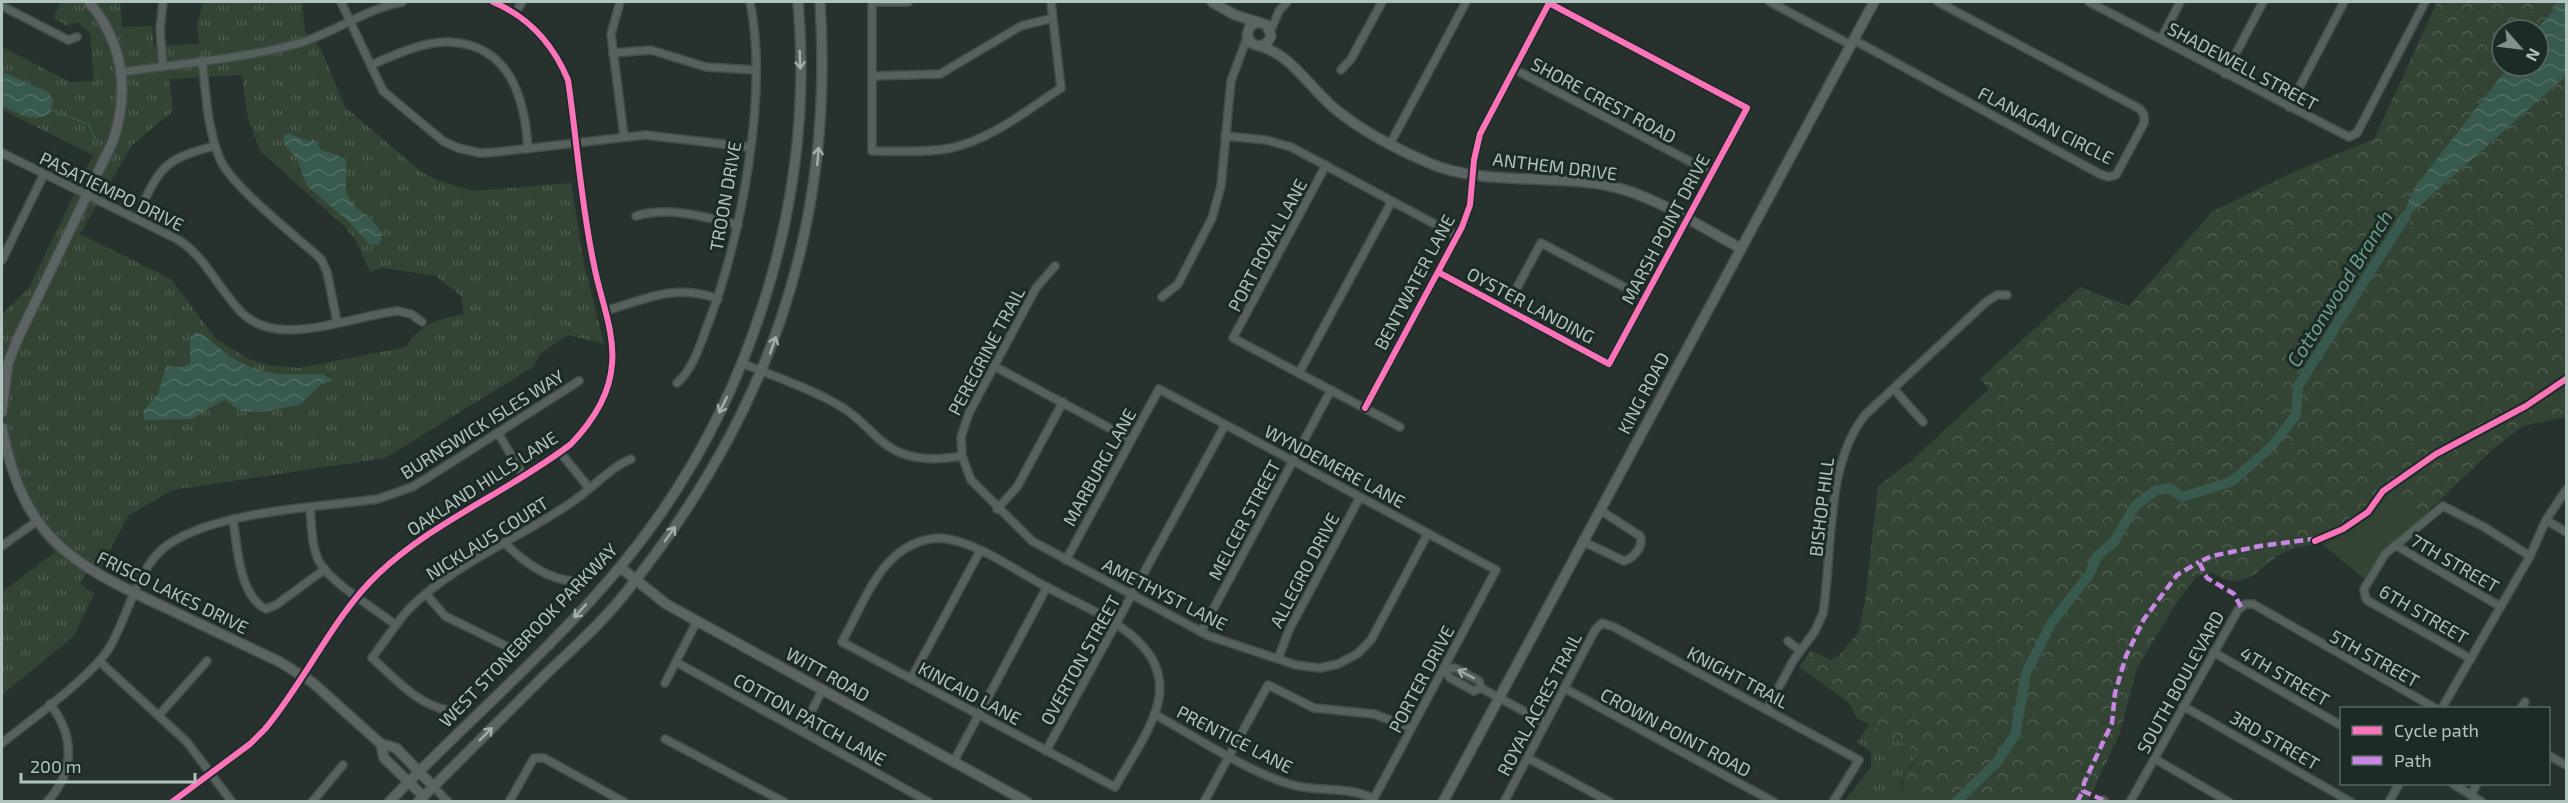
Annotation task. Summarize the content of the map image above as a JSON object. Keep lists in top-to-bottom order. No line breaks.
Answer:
{"streets":{"street":["SHADEWELL STREET","SHORE CREST ROAD","FLANAGAN CIRCLE","ANTHEM DRIVE","PASATIEMPO DRIVE","TROON DRIVE","MARSH POINT DRIVE","PORT ROYAL LANE","BENTWATER LANE","OYSTER LANDING","PEREGRINE TRAIL","KING ROAD","BURNSWICK ISLES WAY","WYNDEMERE LANE","MARBURG LANE","OAKLAND HILLS LANE","BISHOP HILL","MELCER STREET","NICKLAUS COURT","7TH STREET","ALLEGRO DRIVE","FRISCO LAKES DRIVE","AMETHYST LANE","6TH STREET","WEST STONEBROOK PARKWAY","5TH STREET","OVERTON STREET","WITT ROAD","4TH STREET","KNIGHT TRAIL","PORTER DRIVE","SOUTH BOULEVARD","KINCAID LANE","ROYAL ACRES TRAIL","COTTON PATCH LANE","CROWN POINT ROAD","PRENTICE LANE","3RD STREET"]},"crossings":[["SHORE CREST ROAD","MARSH POINT DRIVE"],["SHORE CREST ROAD","BENTWATER LANE"],["FLANAGAN CIRCLE","KING ROAD"],["ANTHEM DRIVE","MARSH POINT DRIVE"],["ANTHEM DRIVE","BENTWATER LANE"],["ANTHEM DRIVE","KING ROAD"],["MARSH POINT DRIVE","BENTWATER LANE"],["MARSH POINT DRIVE","OYSTER LANDING"],["BENTWATER LANE","OYSTER LANDING"],["PEREGRINE TRAIL","AMETHYST LANE"],["BURNSWICK ISLES WAY","FRISCO LAKES DRIVE"],["WYNDEMERE LANE","MARBURG LANE"],["WYNDEMERE LANE","MELCER STREET"],["WYNDEMERE LANE","ALLEGRO DRIVE"],["WYNDEMERE LANE","AMETHYST LANE"],["WYNDEMERE LANE","OVERTON STREET"],["WYNDEMERE LANE","PORTER DRIVE"],["MARBURG LANE","AMETHYST LANE"],["OAKLAND HILLS LANE","FRISCO LAKES DRIVE"],["BISHOP HILL","KNIGHT TRAIL"],["MELCER STREET","AMETHYST LANE"],["7TH STREET","6TH STREET"],["ALLEGRO DRIVE","AMETHYST LANE"],["FRISCO LAKES DRIVE","WEST STONEBROOK PARKWAY"],["AMETHYST LANE","OVERTON STREET"],["WEST STONEBROOK PARKWAY","WITT ROAD"],["5TH STREET","SOUTH BOULEVARD"],["OVERTON STREET","KINCAID LANE"],["4TH STREET","SOUTH BOULEVARD"],["KNIGHT TRAIL","ROYAL ACRES TRAIL"],["PORTER DRIVE","PRENTICE LANE"],["SOUTH BOULEVARD","3RD STREET"],["KINCAID LANE","PRENTICE LANE"],["ROYAL ACRES TRAIL","CROWN POINT ROAD"]],"water":["Cottonwood Branch"],"legend":["Cycle path","Path"],"scale_bar":"200 m","north":"bottom right"}
